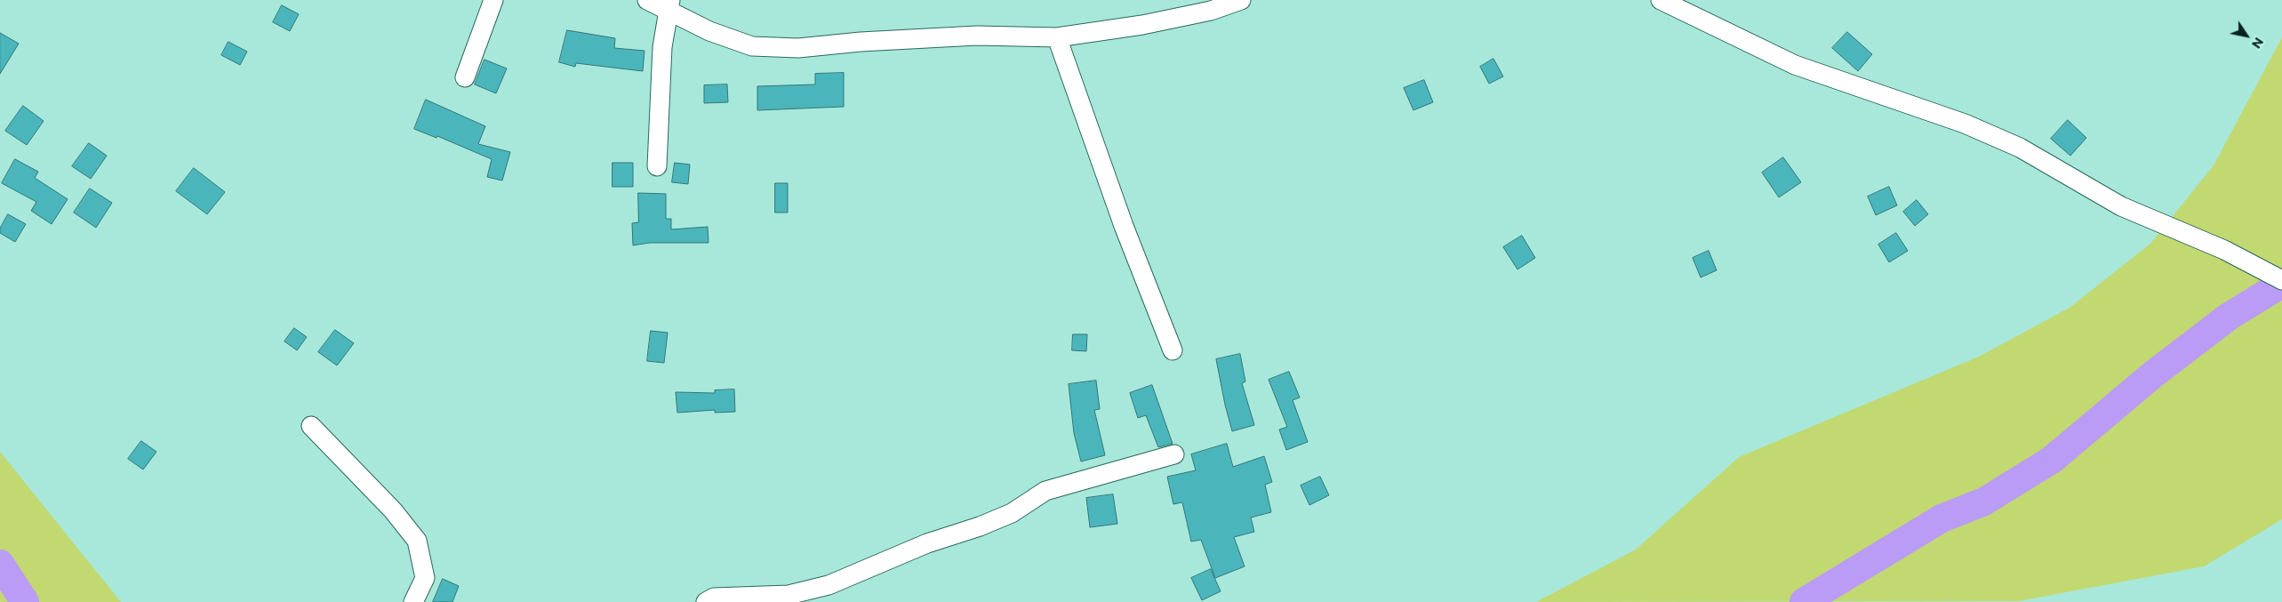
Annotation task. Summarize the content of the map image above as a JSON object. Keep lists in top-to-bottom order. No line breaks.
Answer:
{"north":"bottom right"}
